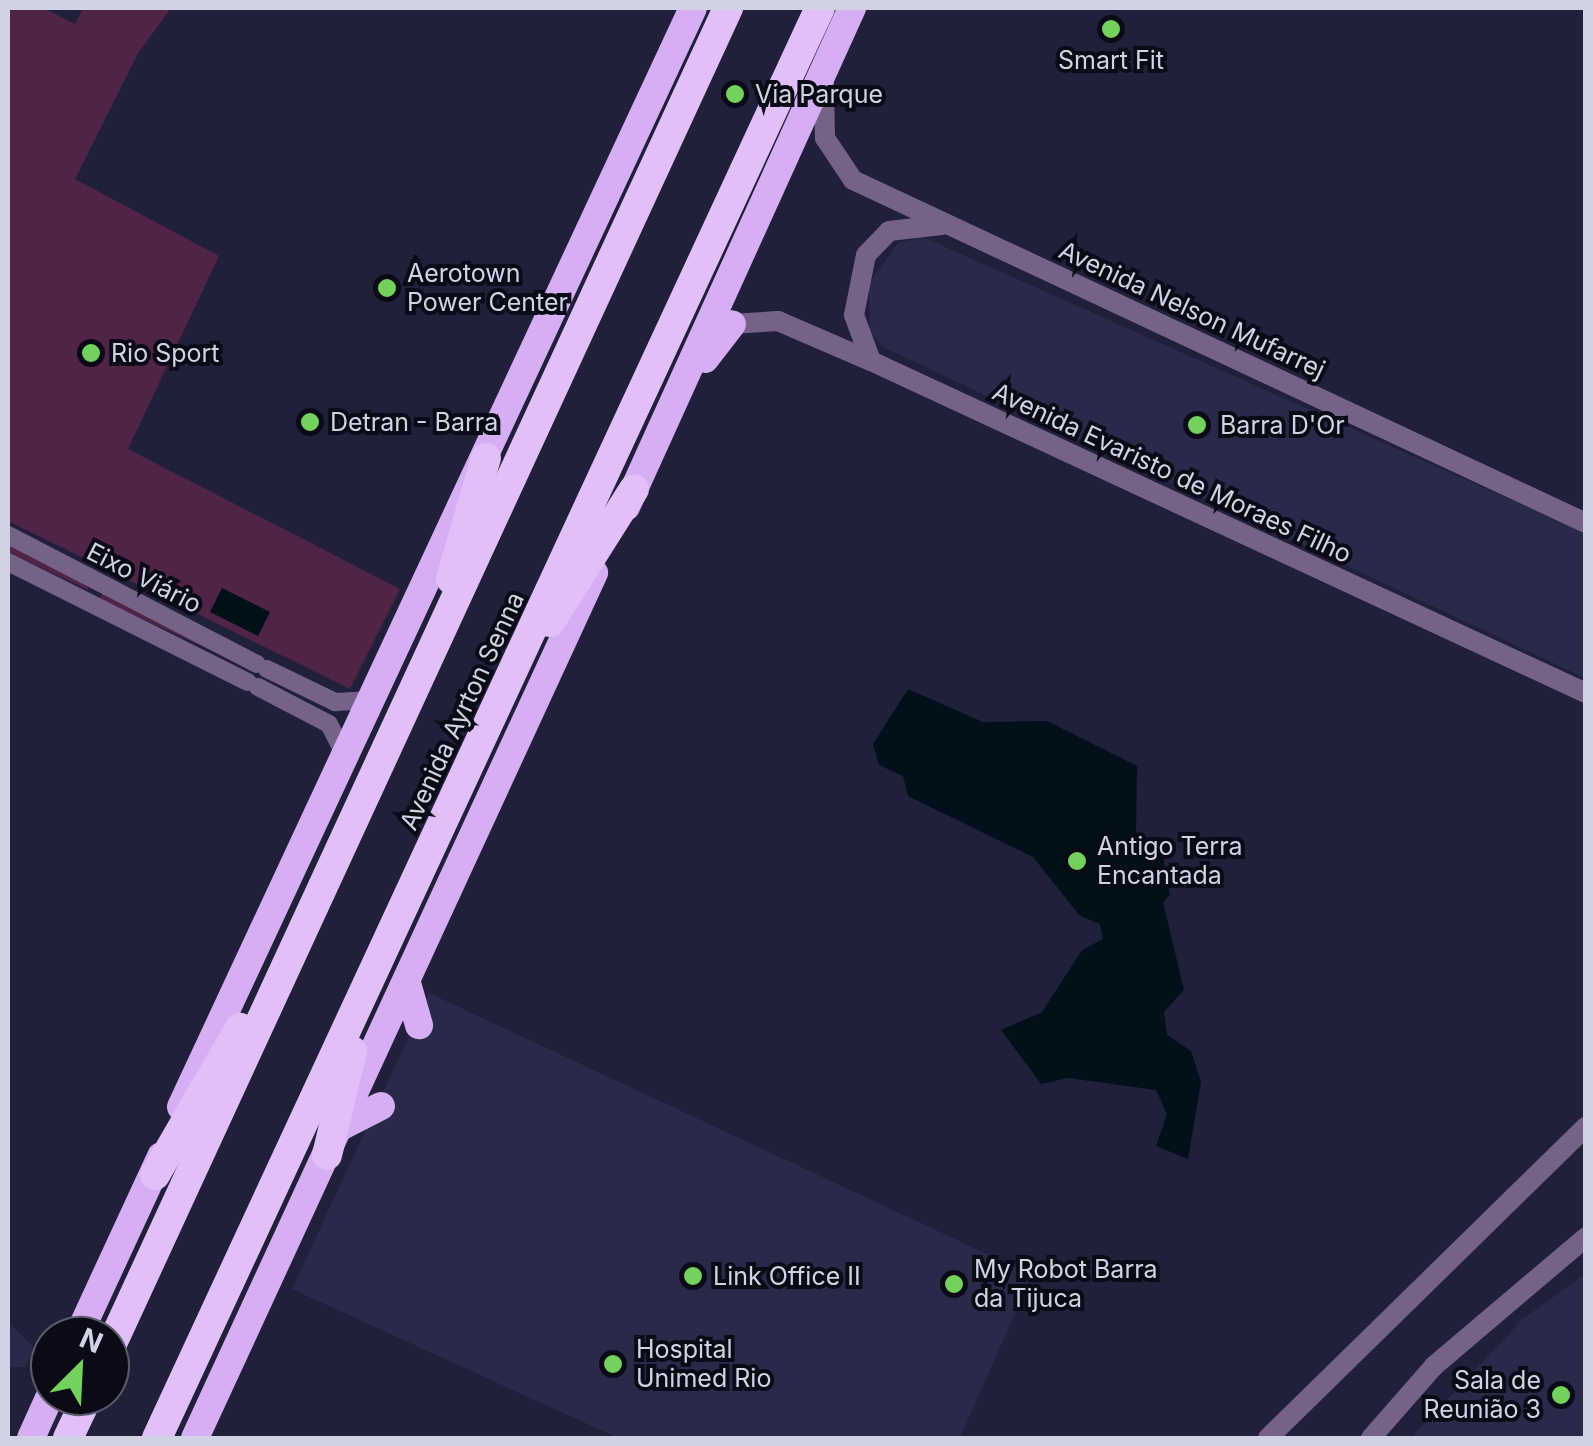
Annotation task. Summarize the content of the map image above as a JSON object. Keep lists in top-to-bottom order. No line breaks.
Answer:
{"streets":{"highway":["Avenida Ayrton Senna"],"street":["Avenida Nelson Mufarrej","Avenida Evaristo de Moraes Filho","Eixo Viário"]},"places":["Smart Fit","Via Parque","Aerotown Power Center","Rio Sport","Detran - Barra","Barra D'Or","Antigo Terra Encantada","Link Office II","My Robot Barra da Tijuca","Hospital Unimed Rio","Sala de Reunião 3"],"north":"top right"}
